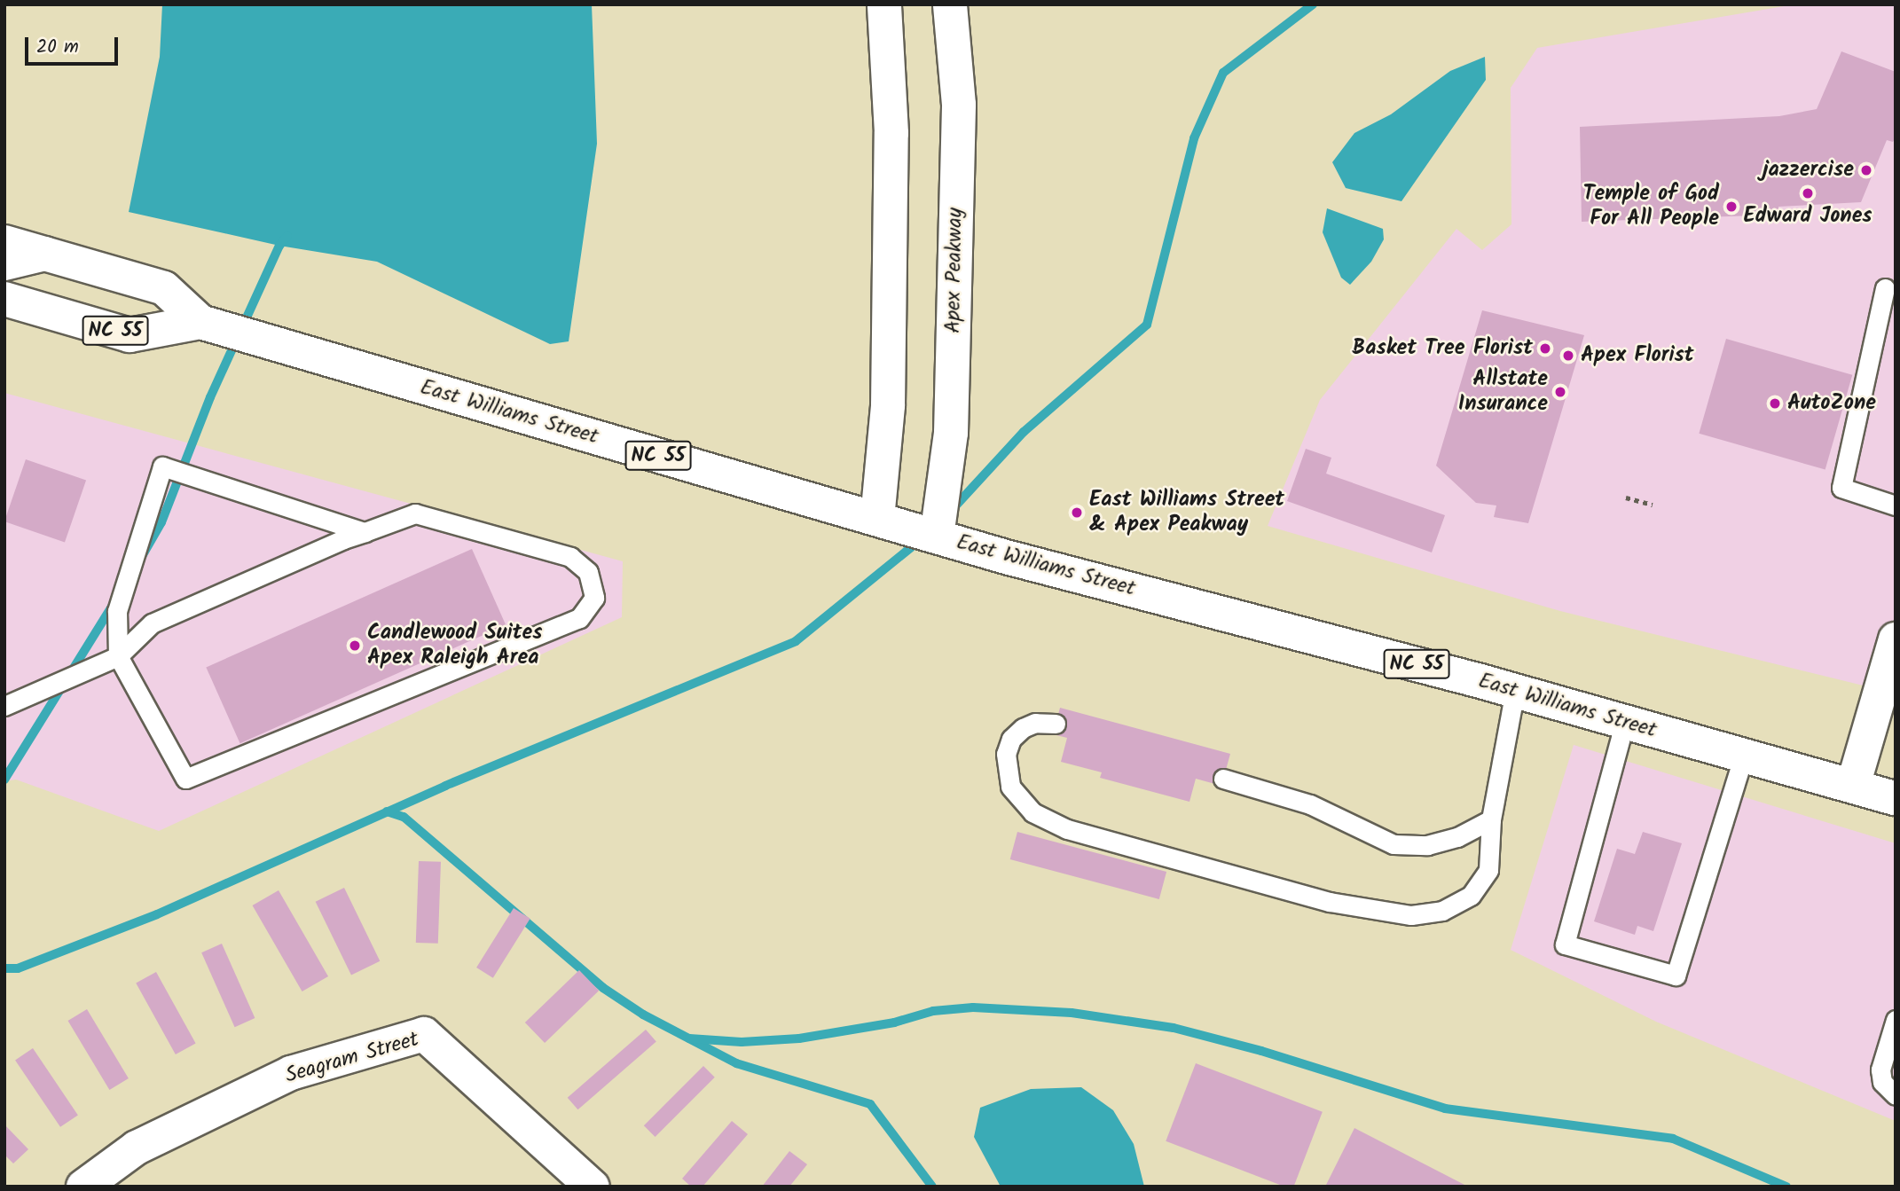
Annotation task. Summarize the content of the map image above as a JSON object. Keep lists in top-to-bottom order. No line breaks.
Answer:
{"streets":{"main road":["Apex Peakway","NC 55","East Williams Street","Seagram Street"]},"crossings":[["Apex Peakway","East Williams Street"]],"places":["jazzercise","Edward Jones","Temple of God For All People","Basket Tree Florist","Apex Florist","Allstate Insurance","AutoZone","East Williams Street & Apex Peakway","Candlewood Suites Apex Raleigh Area"],"scale_bar":"20 m"}
